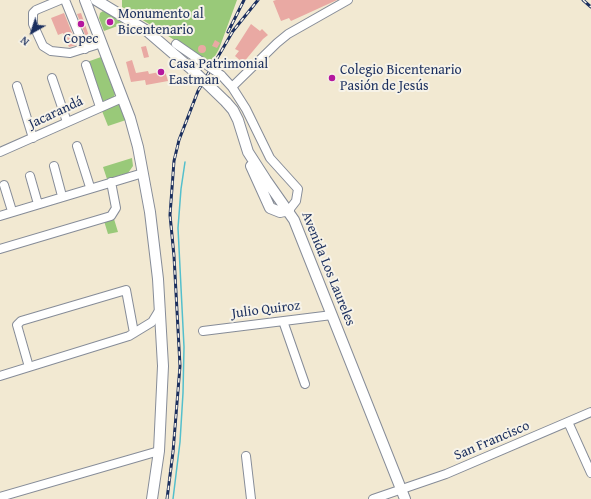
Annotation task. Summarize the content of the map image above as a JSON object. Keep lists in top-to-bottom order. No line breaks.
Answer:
{"streets":{"main road":["Avenida Los Laureles"],"street":["Jacarandá","Julio Quiroz","San Francisco"]},"crossings":[["Avenida Los Laureles","Julio Quiroz"],["Avenida Los Laureles","San Francisco"]],"places":["Monumento al Bicentenario","Copec","Casa Patrimonial Eastman","Colegio Bicentenario Pasión de Jesús"],"north":"bottom left"}
